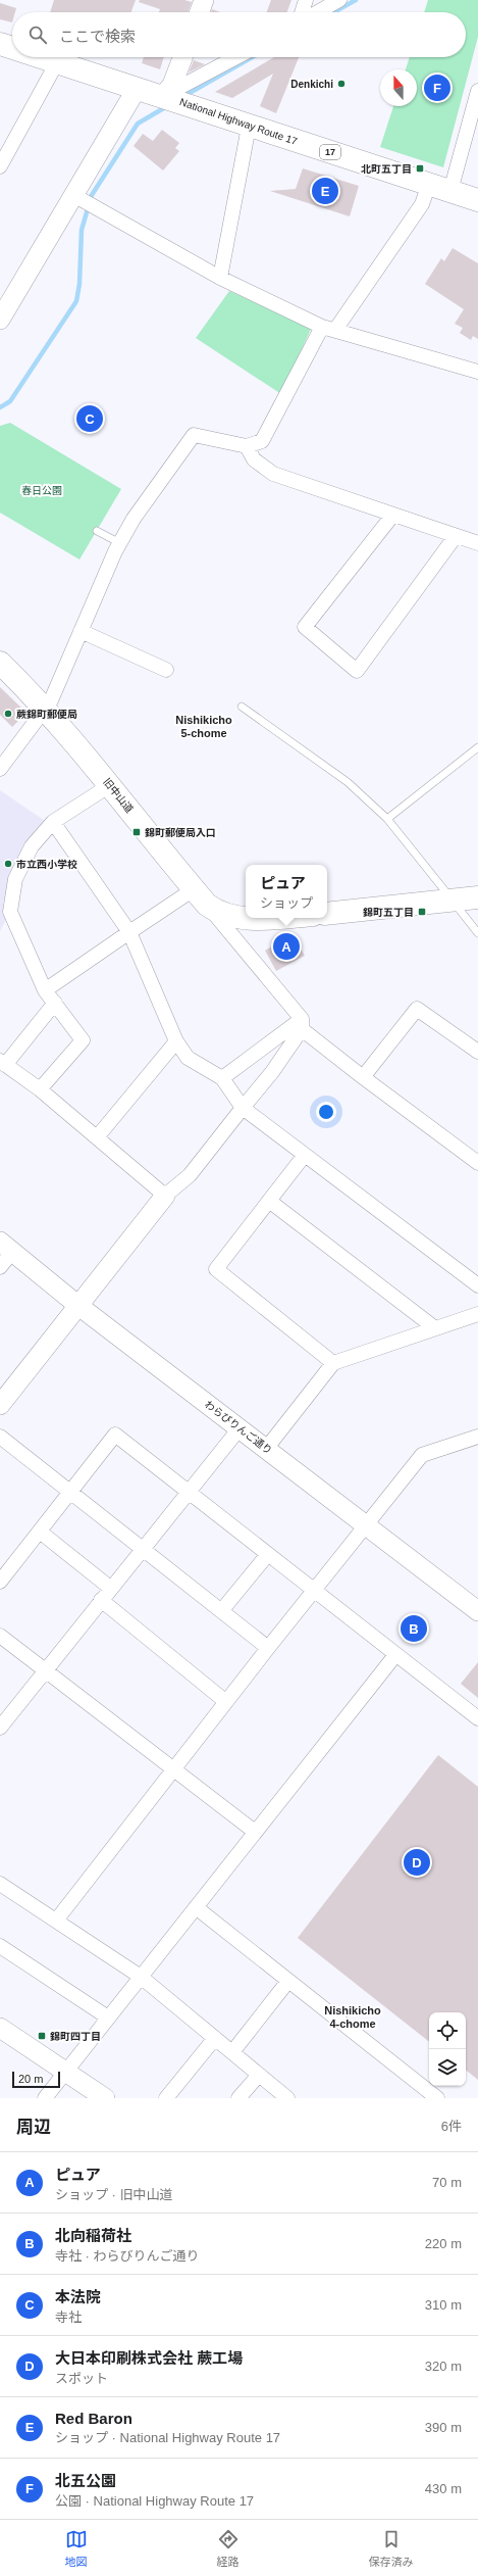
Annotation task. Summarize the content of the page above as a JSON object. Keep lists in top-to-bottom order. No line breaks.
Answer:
{"streets":{"main road":["National Highway Route 17","17","旧中山道"],"street":["わらびりんご通り"]},"districts":["Nishikicho 5-chome","Nishikicho 4-chome"],"parks":["春日公園"],"places":{"other":["Denkichi","蕨錦町郵便局","市立西小学校"],"transit":["北町五丁目","錦町郵便局入口","錦町五丁目","錦町四丁目"]},"scale_bar":"20 m","north":"top","page":{"search":"ここで検索","pins":["F","E","C","A","B","D"],"popup":["ピュア","ショップ"],"scale":"20 m","heading":["周辺","6件"],"list":[{"mark":"A","name":"ピュア","note":"ショップ · 旧中山道","value":"70 m"},{"mark":"B","name":"北向稲荷社","note":"寺社 · わらびりんご通り","value":"220 m"},{"mark":"C","name":"本法院","note":"寺社","value":"310 m"},{"mark":"D","name":"大日本印刷株式会社 蕨工場","note":"スポット","value":"320 m"},{"mark":"E","name":"Red Baron","note":"ショップ · National Highway Route 17","value":"390 m"},{"mark":"F","name":"北五公園","note":"公園 · National Highway Route 17","value":"430 m"}],"nav":["地図","経路","保存済み"]}}
